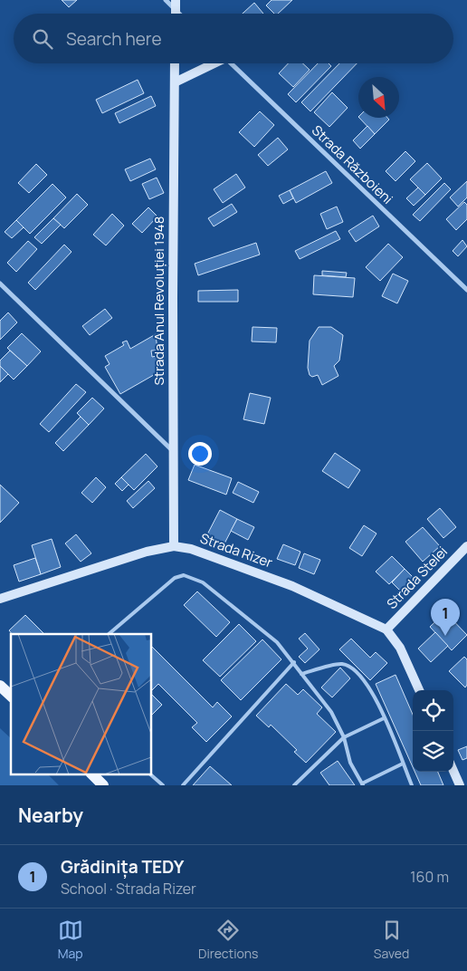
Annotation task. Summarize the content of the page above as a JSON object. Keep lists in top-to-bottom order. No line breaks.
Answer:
{"streets":{"street":["Strada Războieni","Strada Anul Revoluției 1948","Strada Rizer","Strada Stelei"]},"crossings":[["Strada Anul Revoluției 1948","Strada Rizer"],["Strada Rizer","Strada Stelei"]],"north":"bottom right","page":{"search":"Search here","pins":"1","heading":"Nearby","list":[{"mark":"1","name":"Grădinița TEDY","note":"School · Strada Rizer","value":"160 m"}],"nav":["Map","Directions","Saved"]}}
